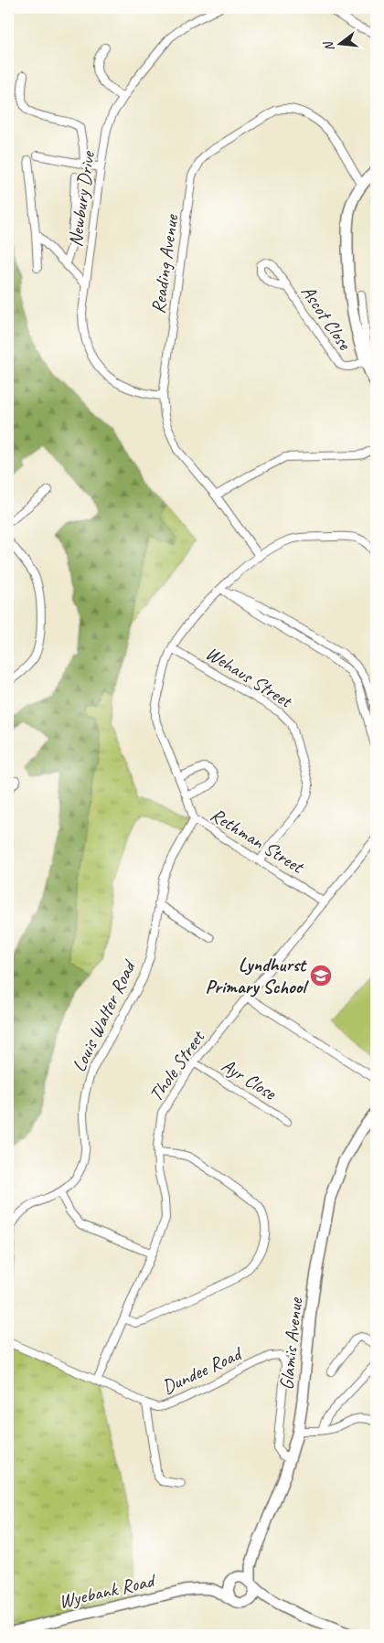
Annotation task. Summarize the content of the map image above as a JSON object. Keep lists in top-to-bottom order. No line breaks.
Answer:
{"streets":{"main road":["Glamis Avenue","Wyebank Road"],"street":["Newbury Drive","Reading Avenue","Ascot Close","Wehaus Street","Rethman Street","Louis Walter Road","Thole Street","Ayr Close","Dundee Road"]},"crossings":[["Newbury Drive","Reading Avenue"],["Reading Avenue","Rethman Street"],["Wehaus Street","Rethman Street"],["Rethman Street","Louis Walter Road"],["Rethman Street","Thole Street"],["Thole Street","Ayr Close"],["Thole Street","Dundee Road"],["Glamis Avenue","Dundee Road"],["Glamis Avenue","Wyebank Road"]],"places":{"school or university":["Lyndhurst Primary School"]},"north":"left"}
